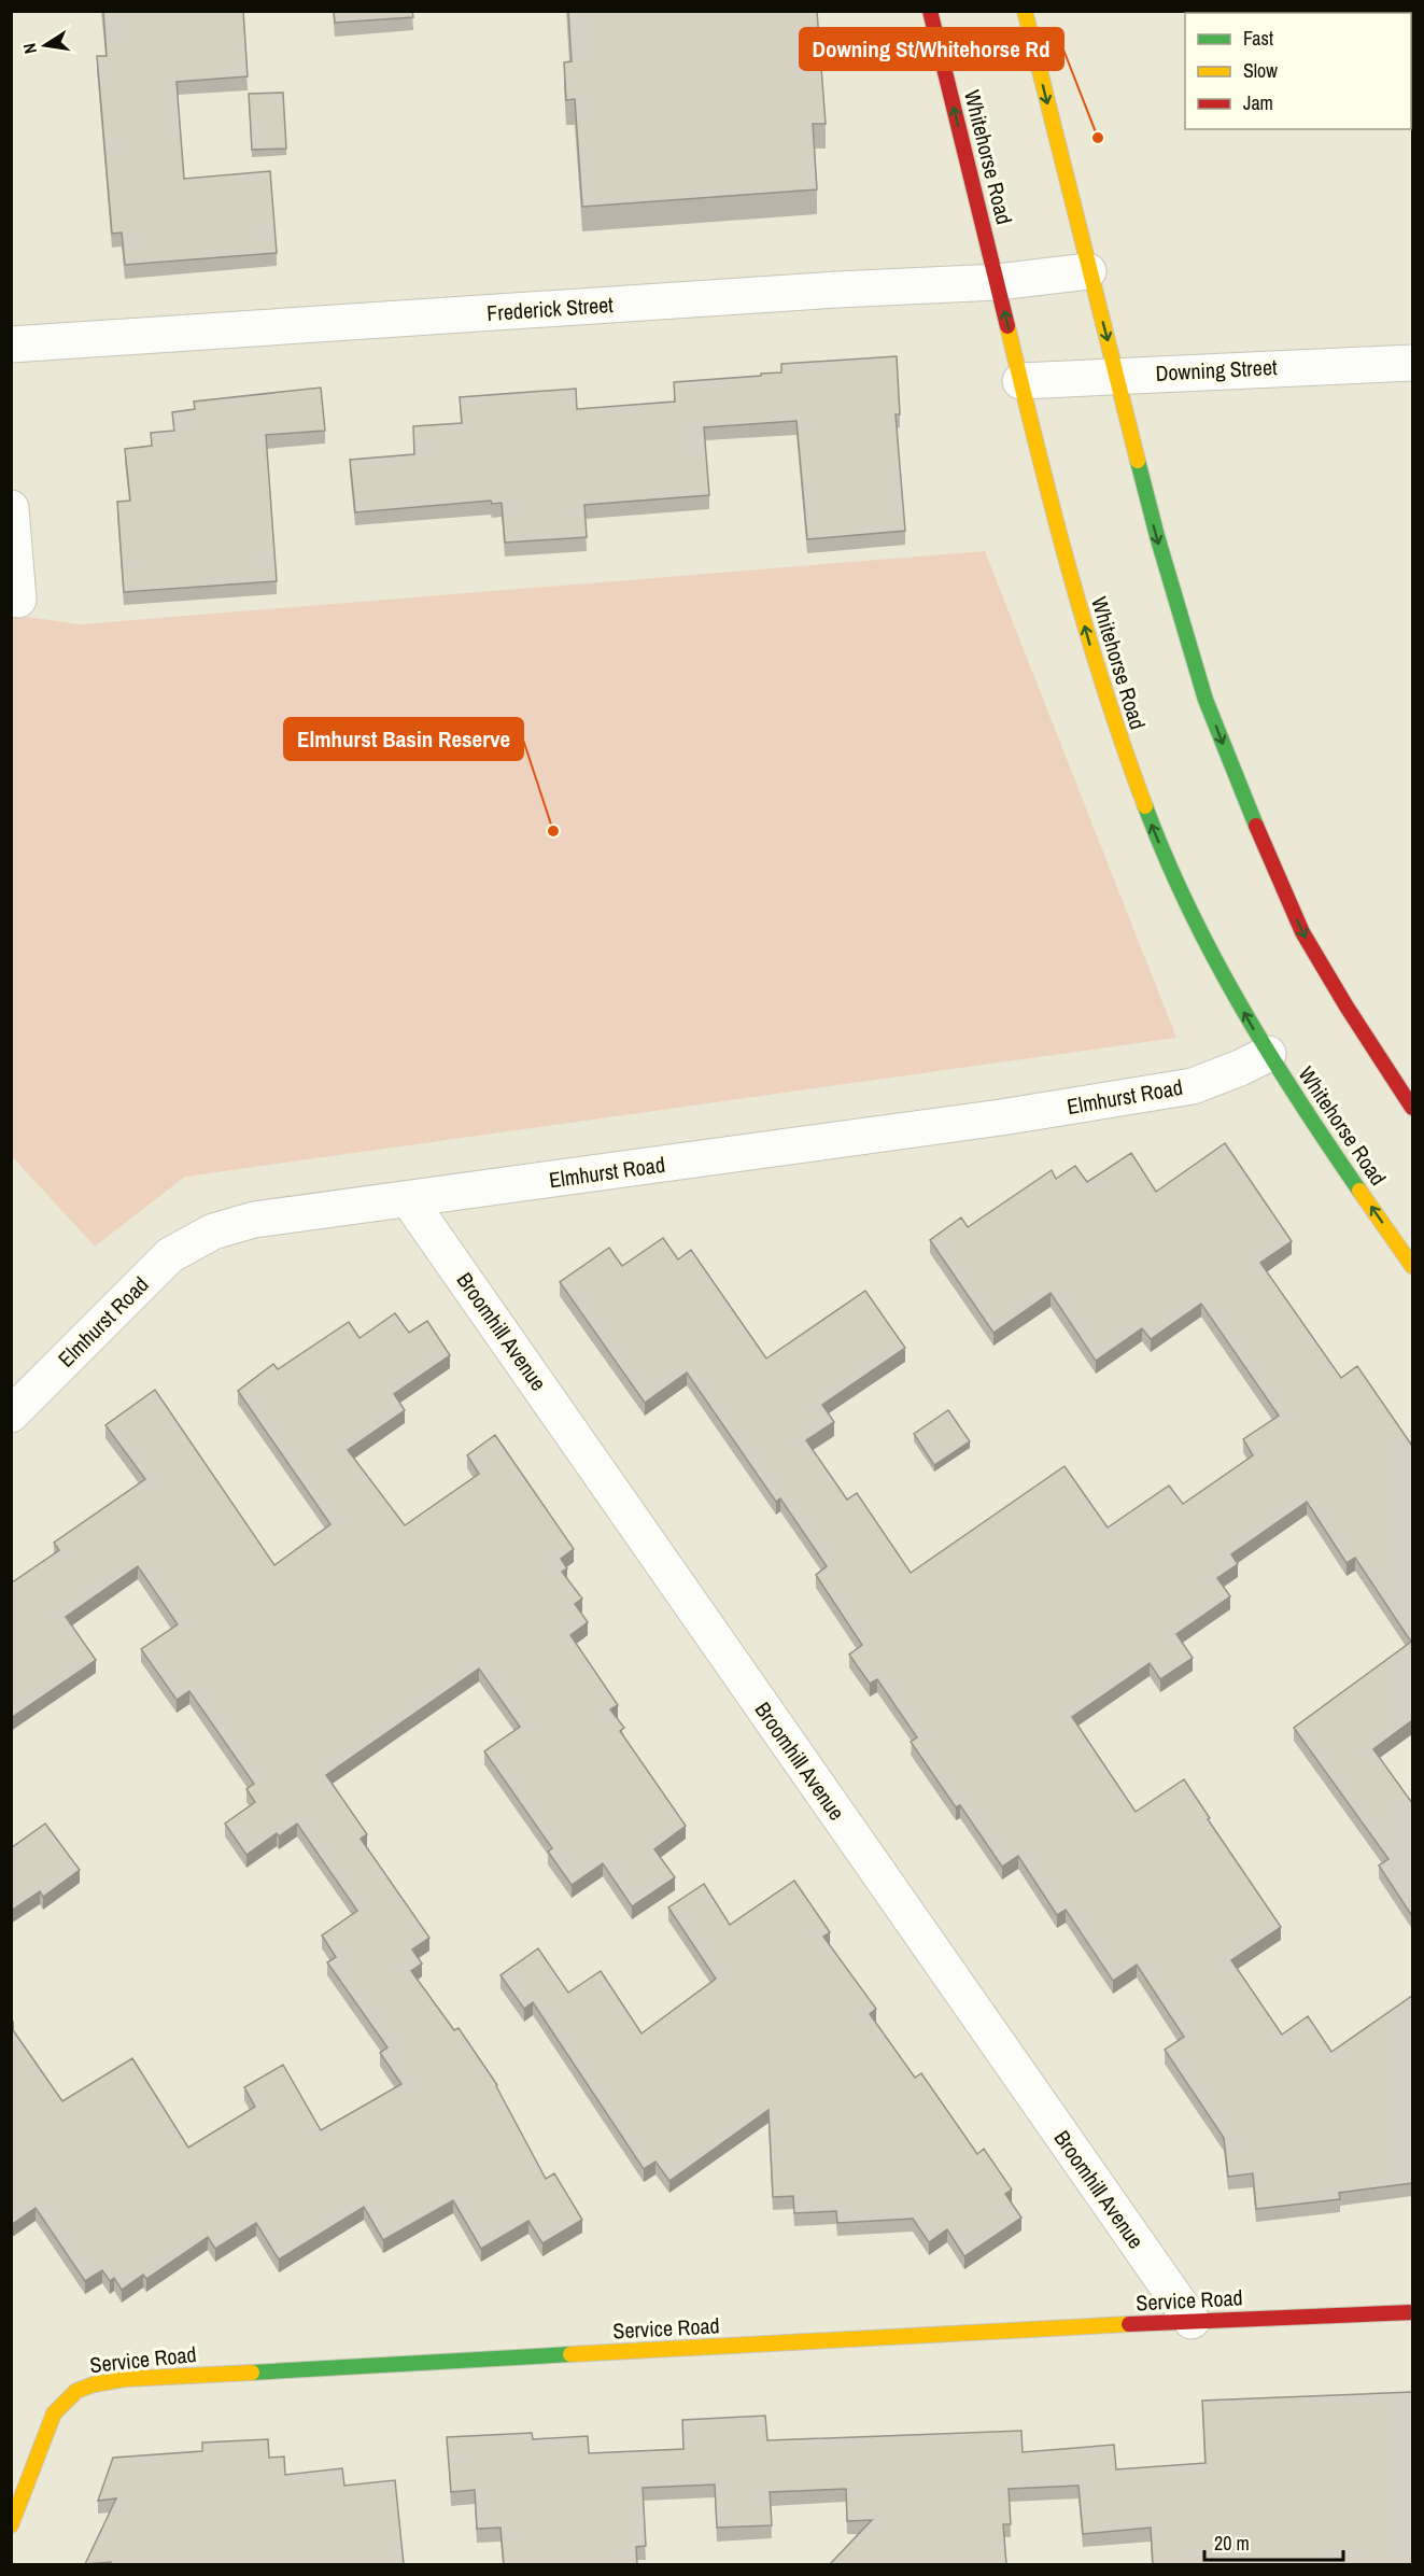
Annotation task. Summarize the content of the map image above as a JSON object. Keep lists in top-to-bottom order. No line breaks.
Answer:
{"streets":{"main road":["Whitehorse Road","Service Road"],"street":["Frederick Street","Downing Street","Elmhurst Road","Broomhill Avenue"]},"crossings":[["Whitehorse Road","Frederick Street"],["Whitehorse Road","Downing Street"],["Whitehorse Road","Elmhurst Road"],["Elmhurst Road","Broomhill Avenue"],["Broomhill Avenue","Service Road"]],"places":["Downing St/Whitehorse Rd","Elmhurst Basin Reserve"],"legend":["Fast","Slow","Jam"],"scale_bar":"20 m","north":"left"}
